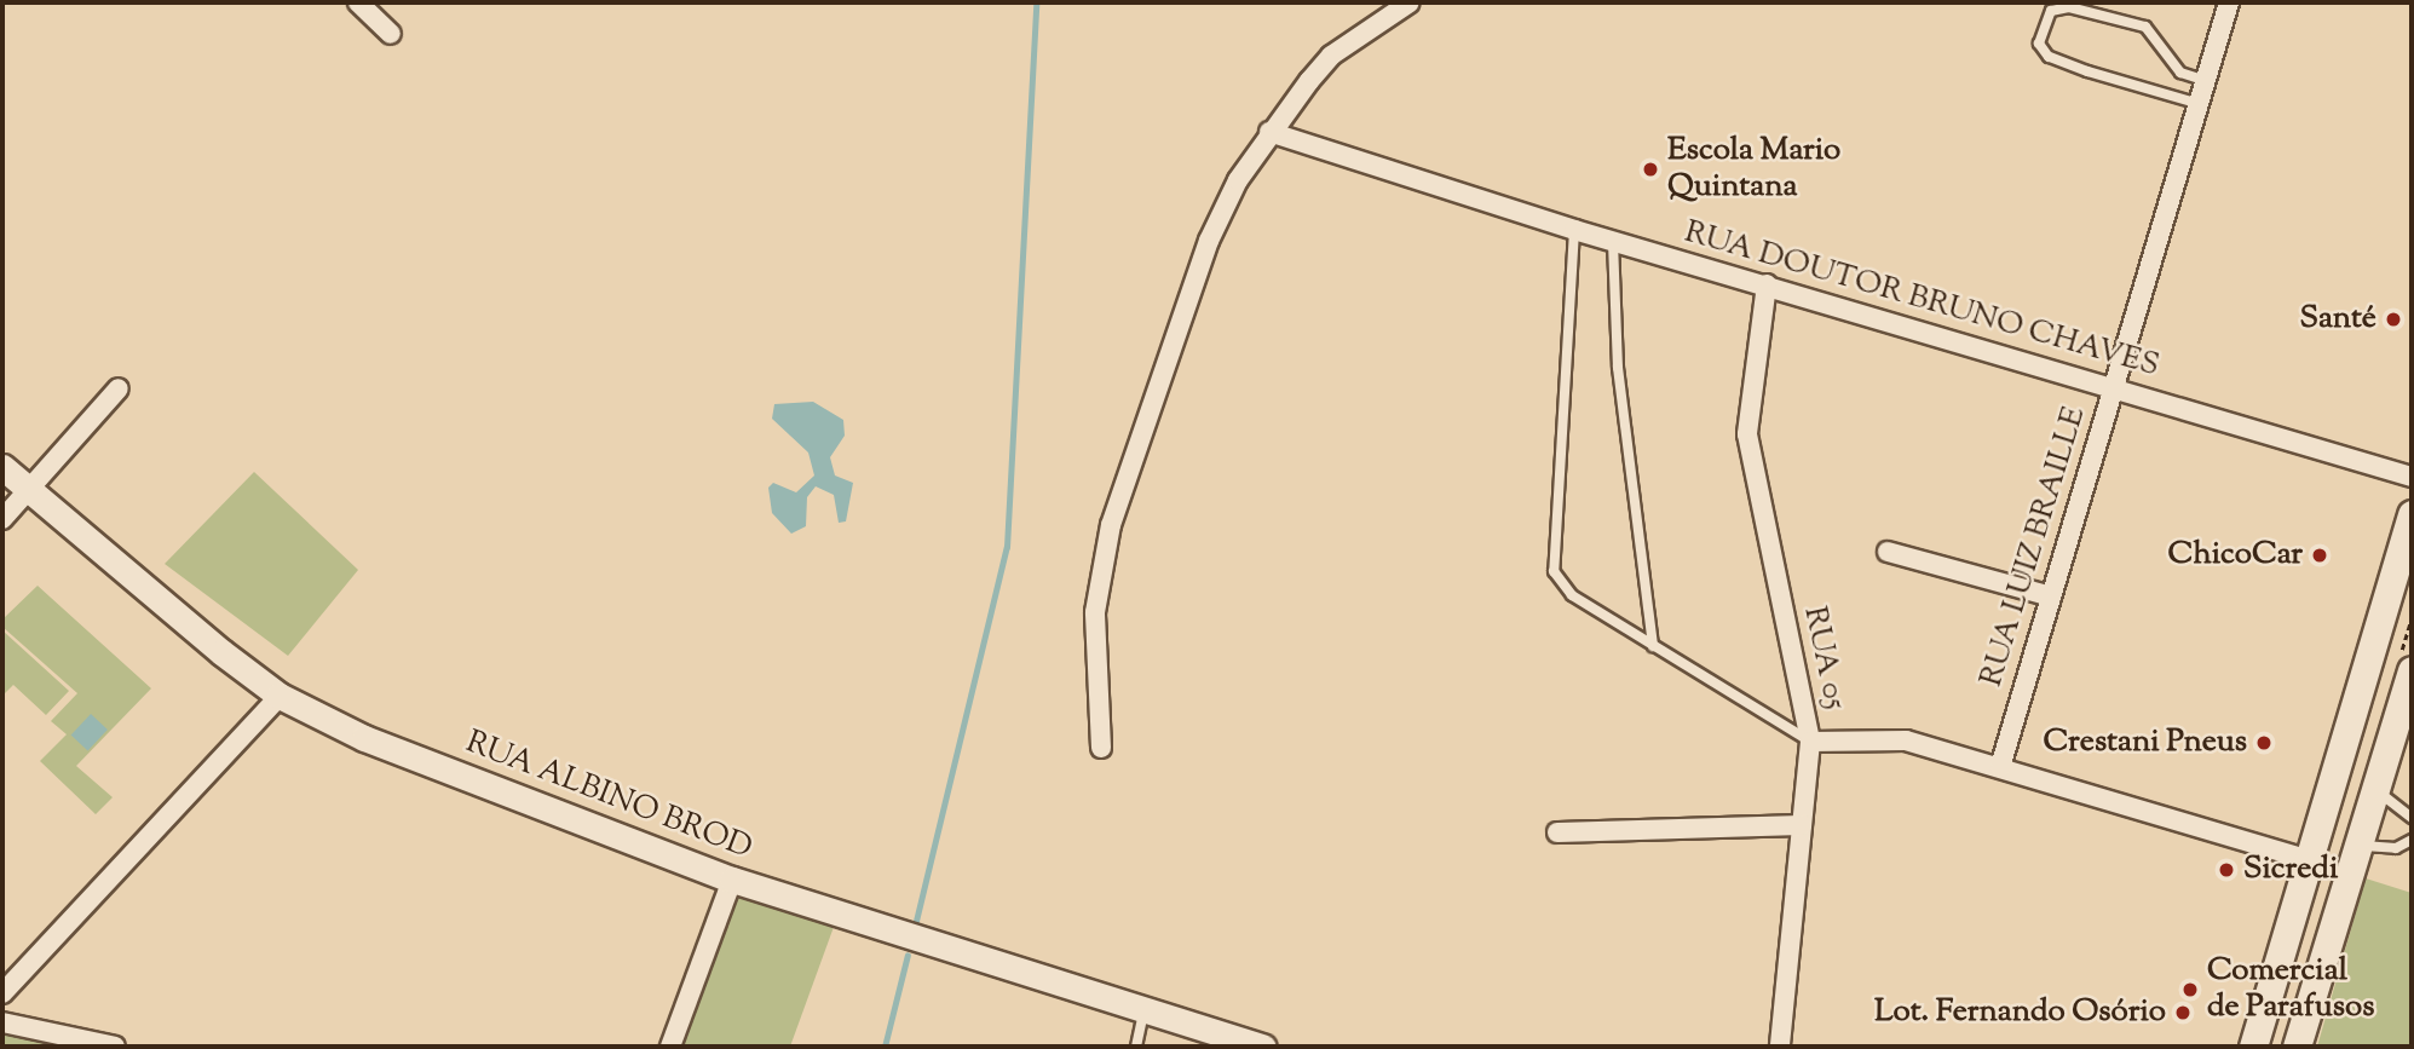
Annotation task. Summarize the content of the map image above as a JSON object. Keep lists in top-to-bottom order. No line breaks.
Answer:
{"streets":{"street":["RUA DOUTOR BRUNO CHAVES","RUA LUIZ BRAILLE","RUA 05","RUA ALBINO BROD"]},"crossings":[["RUA DOUTOR BRUNO CHAVES","RUA LUIZ BRAILLE"],["RUA DOUTOR BRUNO CHAVES","RUA 05"]],"places":["Escola Mario Quintana","Santé","ChicoCar","Crestani Pneus","Sicredi","Comercial de Parafusos","Lot. Fernando Osório"]}
